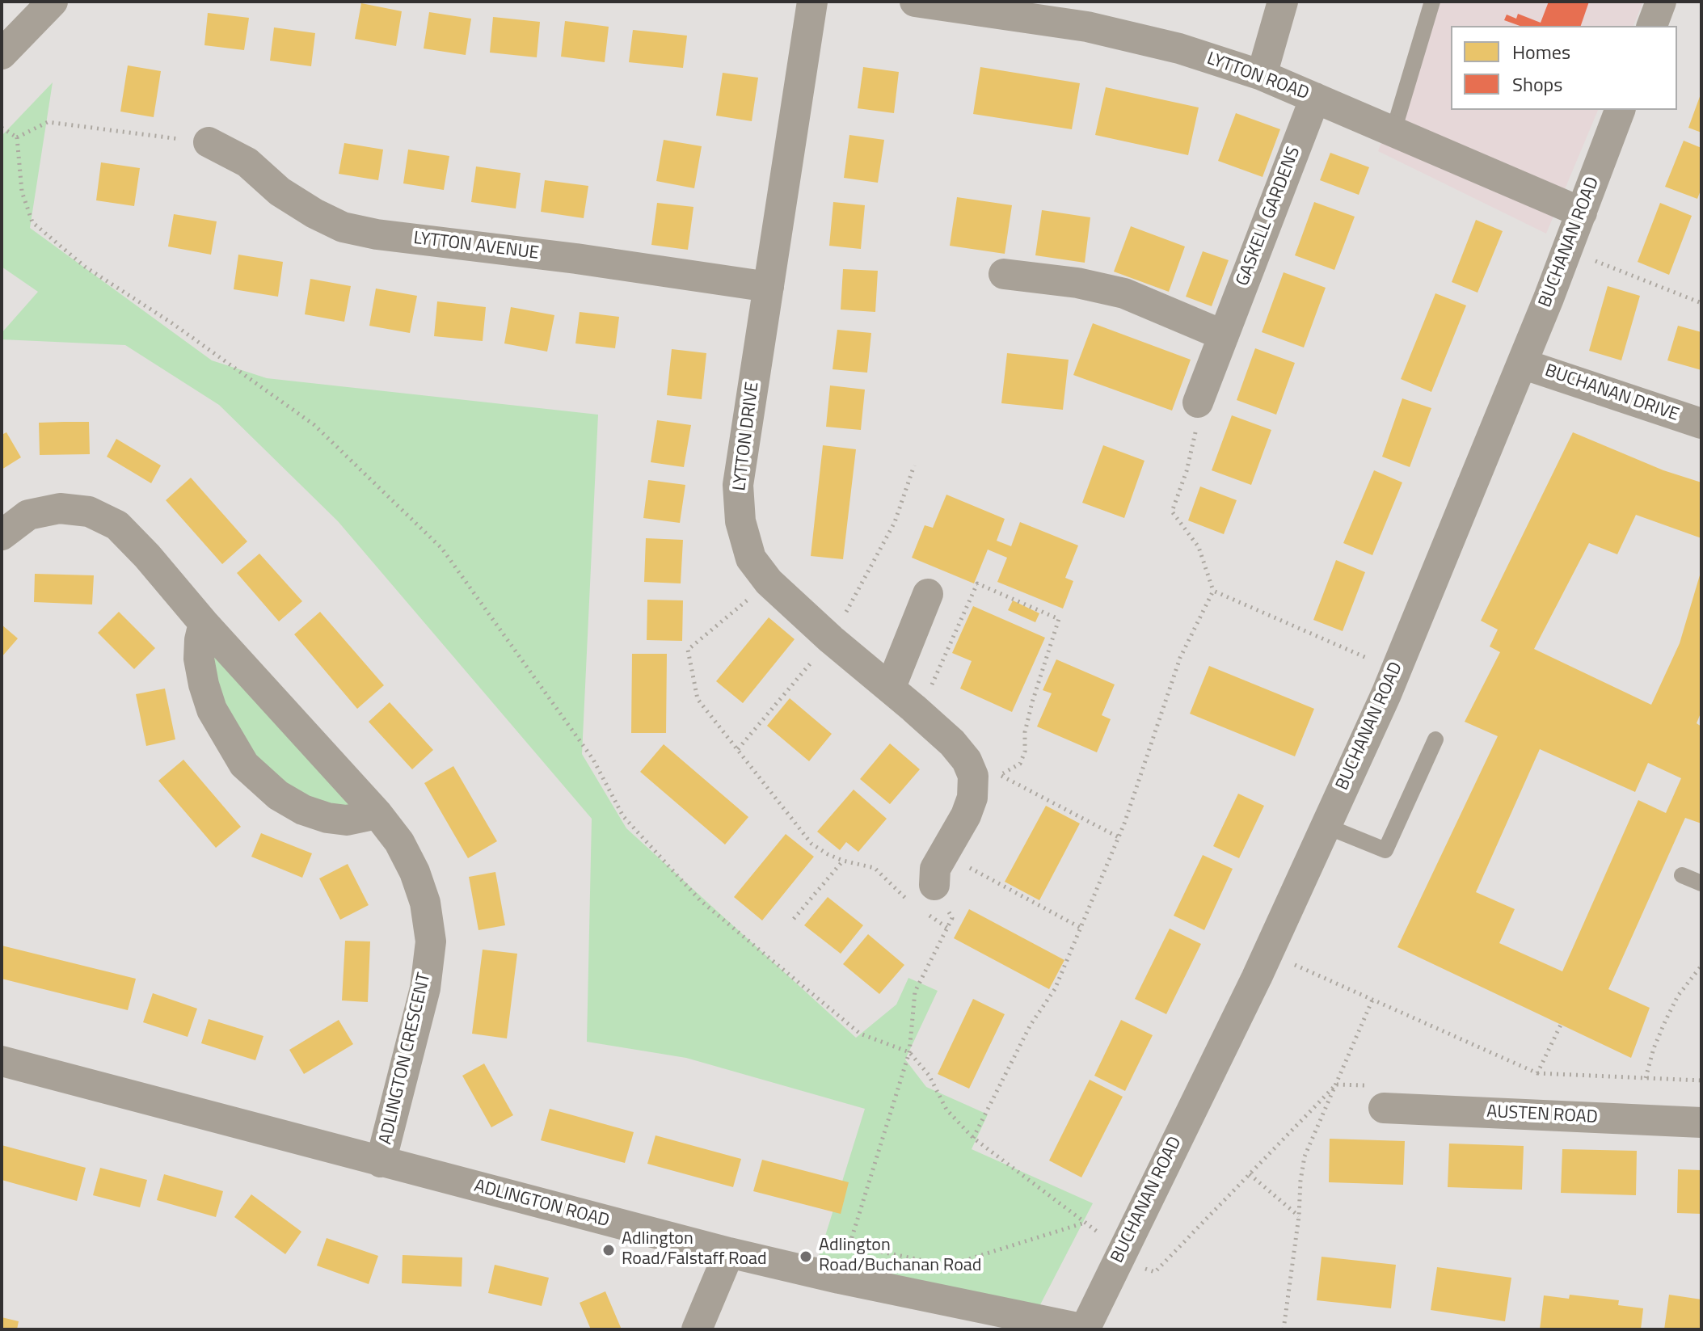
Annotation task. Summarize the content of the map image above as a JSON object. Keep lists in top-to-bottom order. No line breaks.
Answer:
{"streets":{"street":["LYTTON ROAD","GASKELL GARDENS","BUCHANAN ROAD","LYTTON AVENUE","BUCHANAN DRIVE","LYTTON DRIVE","ADLINGTON CRESCENT","AUSTEN ROAD","ADLINGTON ROAD"]},"crossings":[["LYTTON ROAD","GASKELL GARDENS"],["LYTTON ROAD","BUCHANAN ROAD"],["BUCHANAN ROAD","BUCHANAN DRIVE"],["BUCHANAN ROAD","ADLINGTON ROAD"],["LYTTON AVENUE","LYTTON DRIVE"],["ADLINGTON CRESCENT","ADLINGTON ROAD"]],"places":["Adlington Road/Falstaff Road","Adlington Road/Buchanan Road"],"legend":["Homes","Shops"]}
